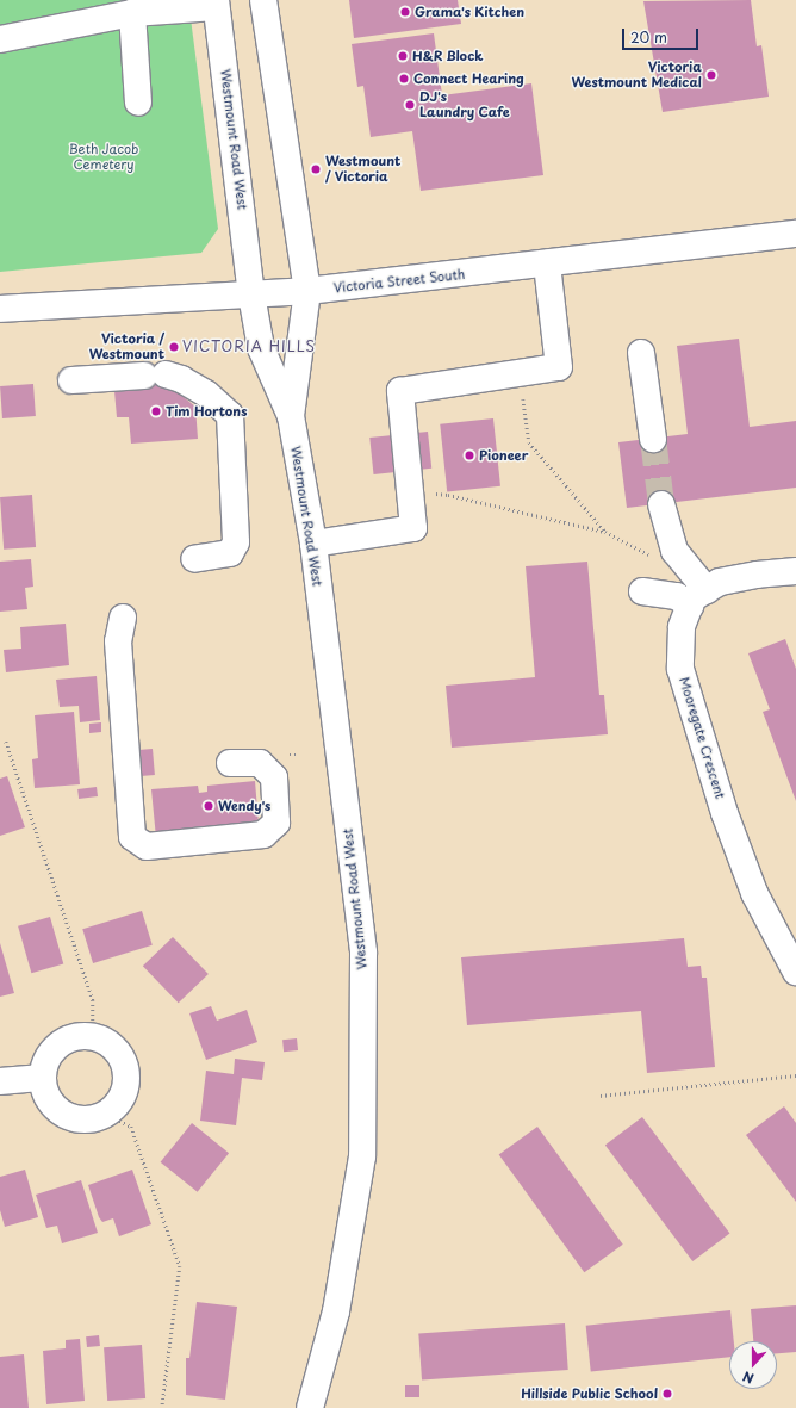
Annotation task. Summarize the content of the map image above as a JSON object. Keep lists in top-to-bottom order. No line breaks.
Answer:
{"streets":{"main road":["Westmount Road West","Victoria Street South","Mooregate Crescent"]},"crossings":[["Westmount Road West","Victoria Street South"]],"districts":["VICTORIA HILLS"],"parks":["Beth Jacob Cemetery"],"places":["Grama's Kitchen","H&R Block","Victoria Westmount Medical","Connect Hearing","DJ's Laundry Cafe","Westmount / Victoria","Victoria / Westmount","Tim Hortons","Pioneer","Wendy's","Hillside Public School"],"scale_bar":"20 m","north":"bottom"}
